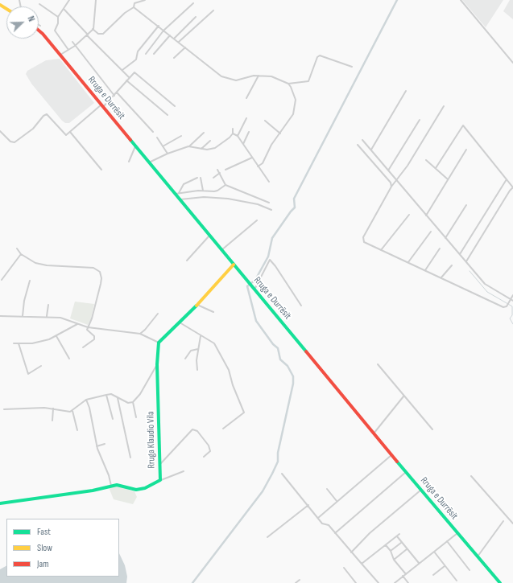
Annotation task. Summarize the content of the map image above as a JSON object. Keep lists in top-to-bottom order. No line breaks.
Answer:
{"streets":{"main road":["Rruga e Durrësit","Rruga Klaudio Vila"]},"legend":["Fast","Slow","Jam"],"north":"top right"}
